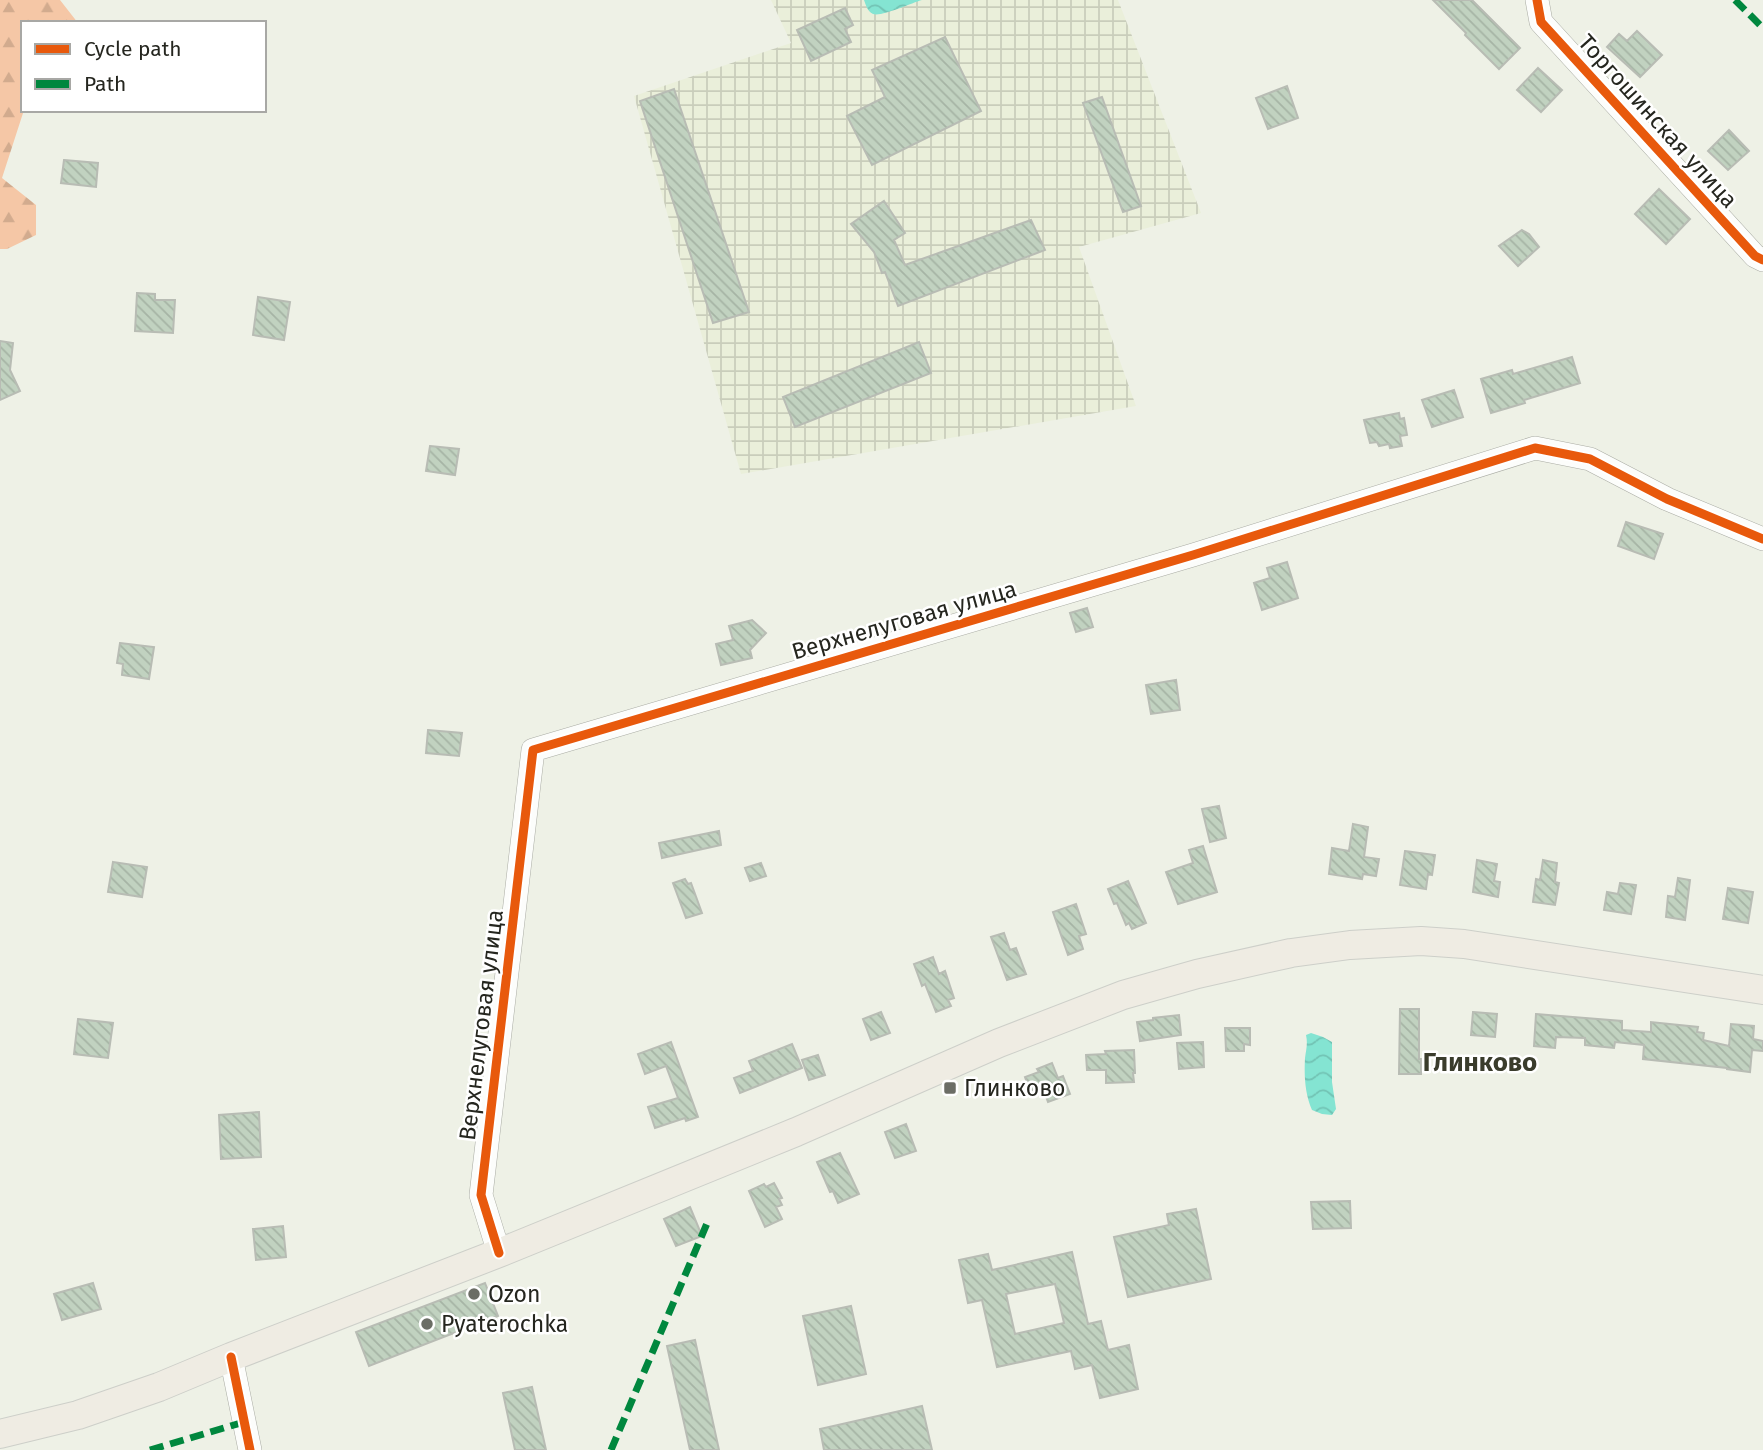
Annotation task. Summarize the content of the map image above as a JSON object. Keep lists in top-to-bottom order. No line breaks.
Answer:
{"streets":{"street":["Торгошинская улица","Верхнелуговая улица"]},"districts":["Глинково"],"places":{"transit":["Глинково"],"other":["Ozon","Pyaterochka"]},"legend":["Cycle path","Path"]}
